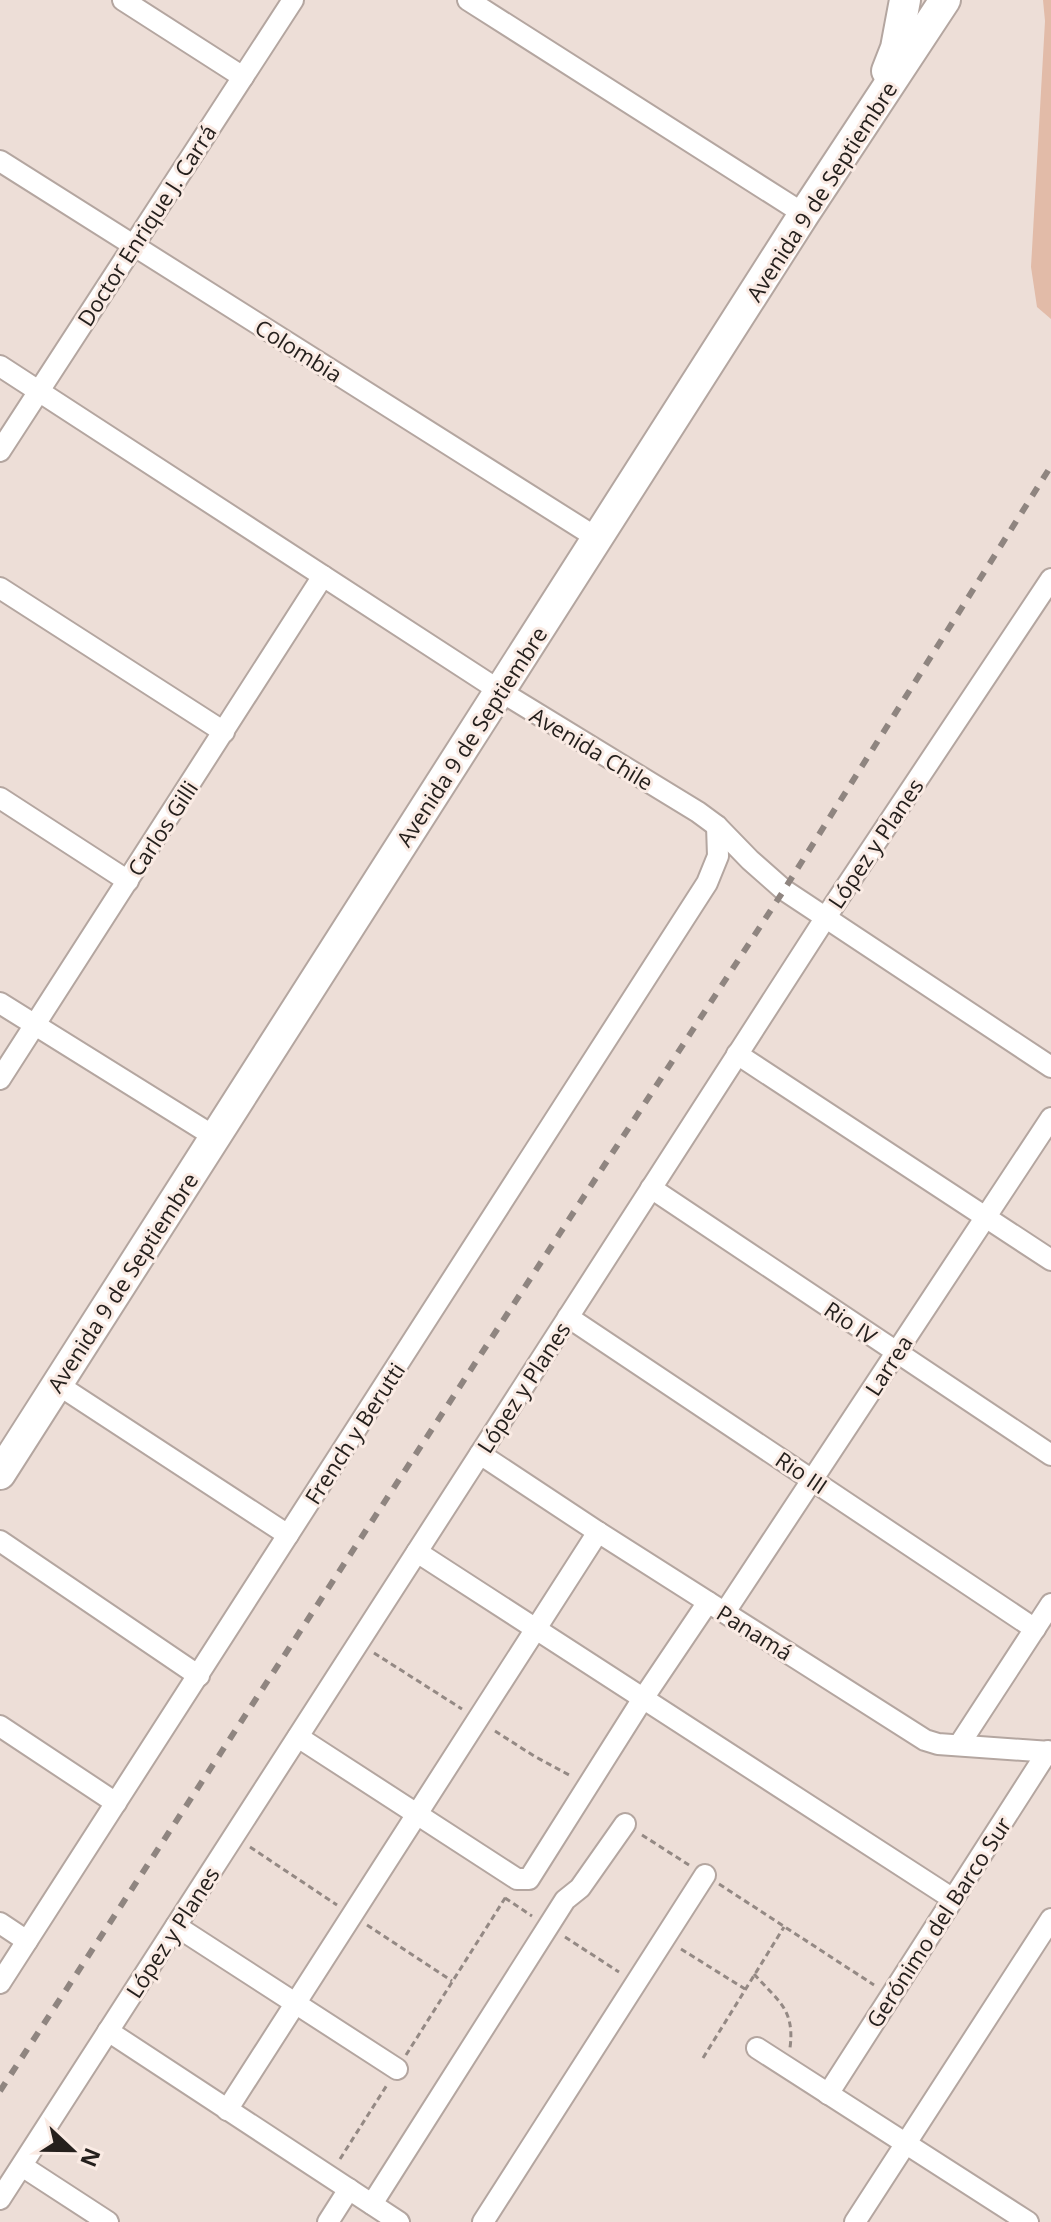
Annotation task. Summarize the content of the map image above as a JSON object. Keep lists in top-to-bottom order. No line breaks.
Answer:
{"streets":{"street":["Avenida 9 de Septiembre","Doctor Enrique J. Carrá","Colombia","Avenida Chile","Carlos Gilli","López y Planes","Rio IV","Larrea","French y Berutti","Rio III","Panamá","Gerónimo del Barco Sur"]},"crossings":[["Avenida 9 de Septiembre","Colombia"],["Avenida 9 de Septiembre","Avenida Chile"],["Doctor Enrique J. Carrá","Colombia"],["Doctor Enrique J. Carrá","Avenida Chile"],["Avenida Chile","Carlos Gilli"],["Avenida Chile","López y Planes"],["Avenida Chile","French y Berutti"],["López y Planes","Rio IV"],["López y Planes","Rio III"],["López y Planes","Panamá"],["Rio IV","Larrea"],["Larrea","Rio III"],["Larrea","Panamá"],["Panamá","Gerónimo del Barco Sur"]],"north":"right"}
